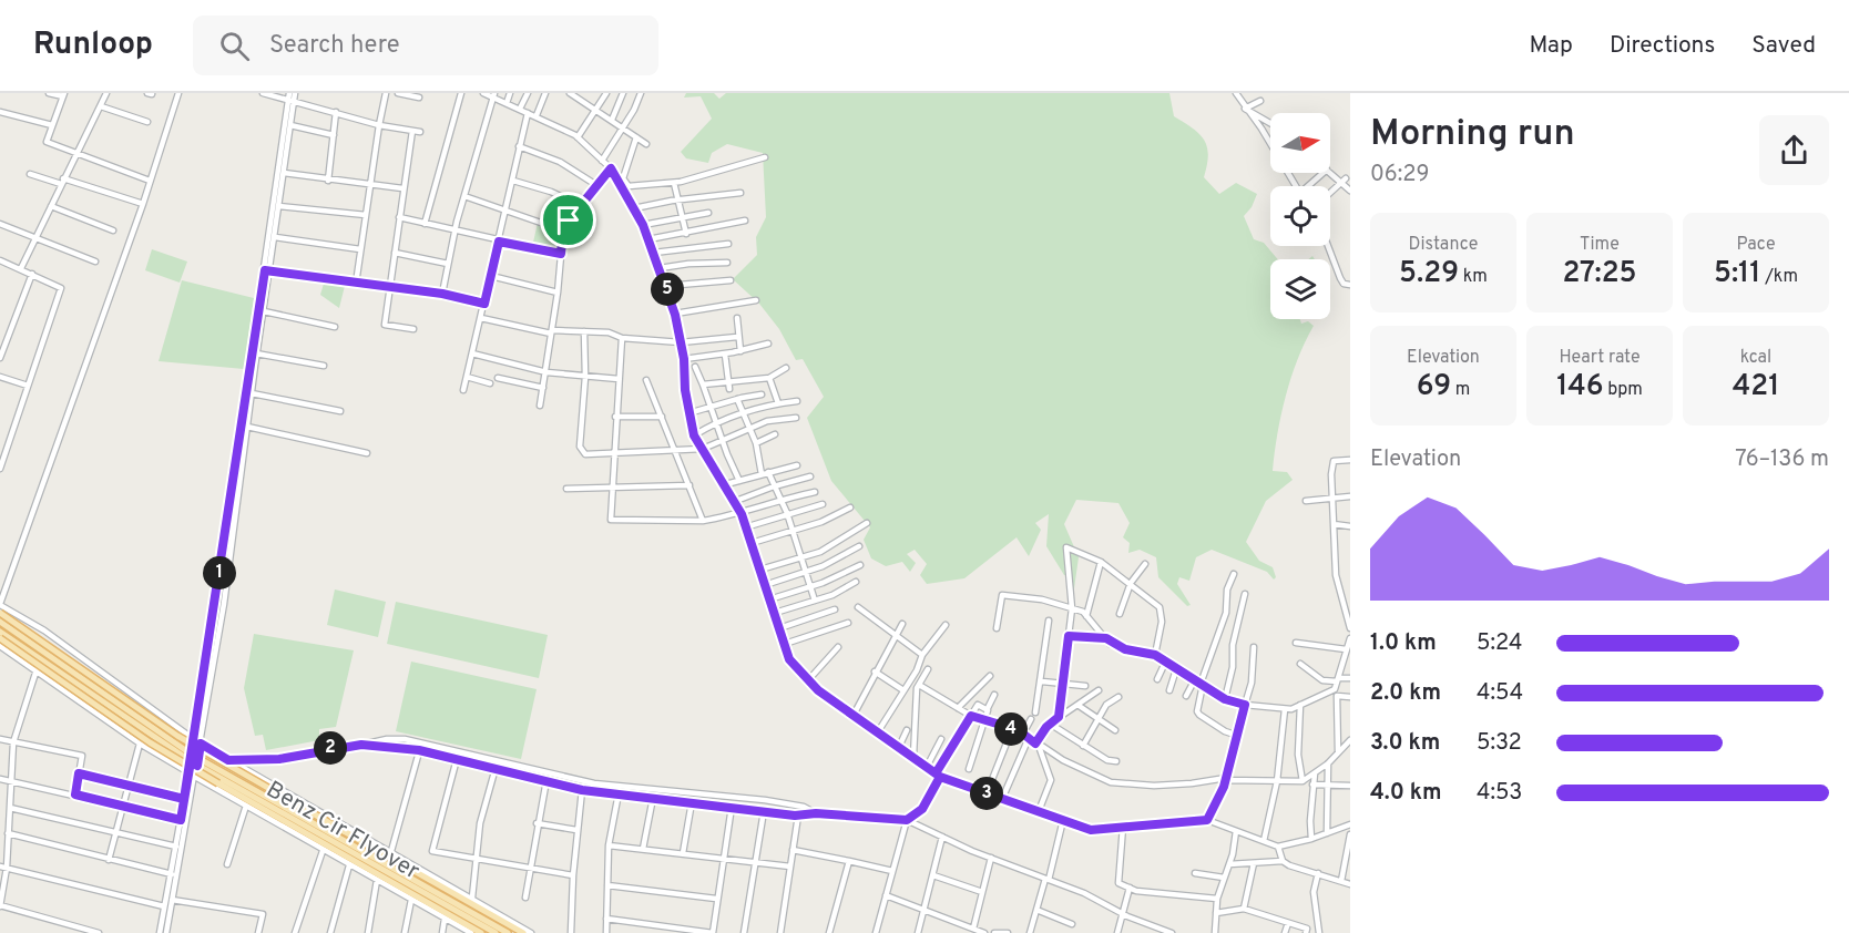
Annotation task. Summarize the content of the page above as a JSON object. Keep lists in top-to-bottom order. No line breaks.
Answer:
{"streets":{"main road":["Benz Cir Flyover"]},"north":"right","page":{"header":"Runloop","search":"Search here","nav":["Map","Directions","Saved"],"heading":["Morning run","06:29"],"stats":[["Distance","5.29 km"],["Time","27:25"],["Pace","5:11 /km"],["Elevation","69 m"],["Heart rate","146 bpm"],["kcal","421"]],"pins":["5","1","4","2","3"],"chart":["Elevation","76–136 m"],"list":[{"name":"1.0 km","note":"5:24"},{"name":"2.0 km","note":"4:54"},{"name":"3.0 km","note":"5:32"},{"name":"4.0 km","note":"4:53"}]}}
